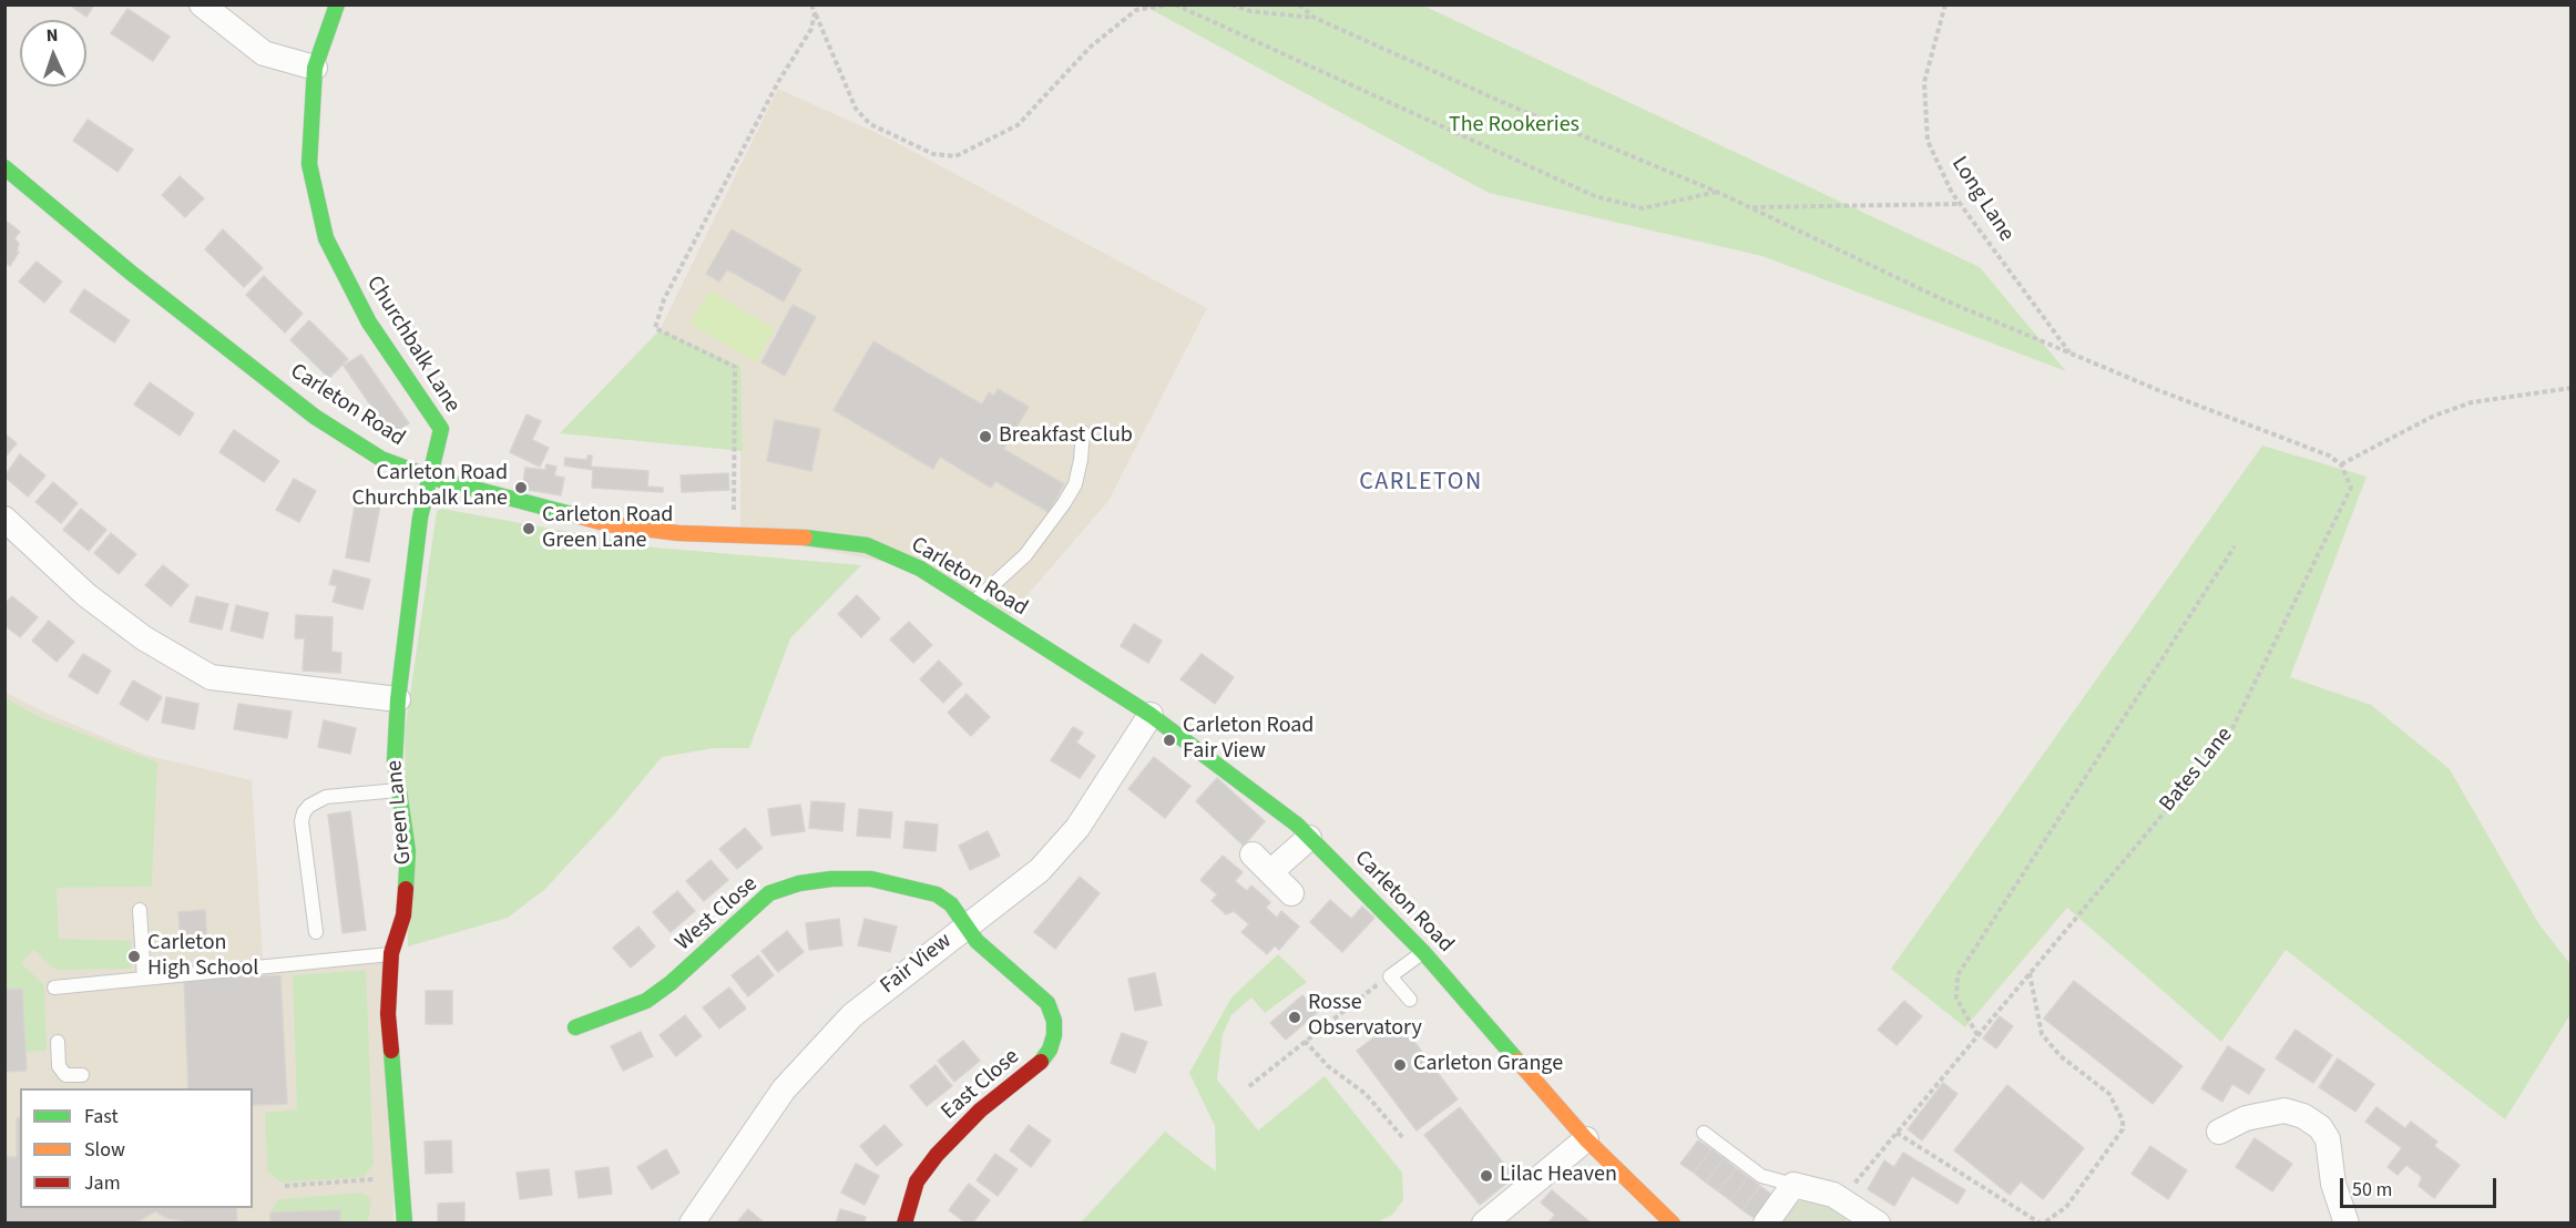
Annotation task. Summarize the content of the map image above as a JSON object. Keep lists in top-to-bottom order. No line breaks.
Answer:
{"streets":{"street":["Churchbalk Lane","Carleton Road","Green Lane","West Close","Fair View","East Close"],"path":["Long Lane","Bates Lane"]},"crossings":[["Churchbalk Lane","Carleton Road"],["Churchbalk Lane","Green Lane"],["Carleton Road","Green Lane"],["Carleton Road","Fair View"],["West Close","Fair View"],["West Close","East Close"],["Fair View","East Close"]],"districts":["CARLETON"],"parks":["The Rookeries"],"places":["Breakfast Club","Carleton Road Churchbalk Lane","Carleton Road Green Lane","Carleton Road Fair View","Carleton High School","Rosse Observatory","Carleton Grange","Lilac Heaven"],"legend":["Fast","Slow","Jam"],"scale_bar":"50 m","north":"top"}
